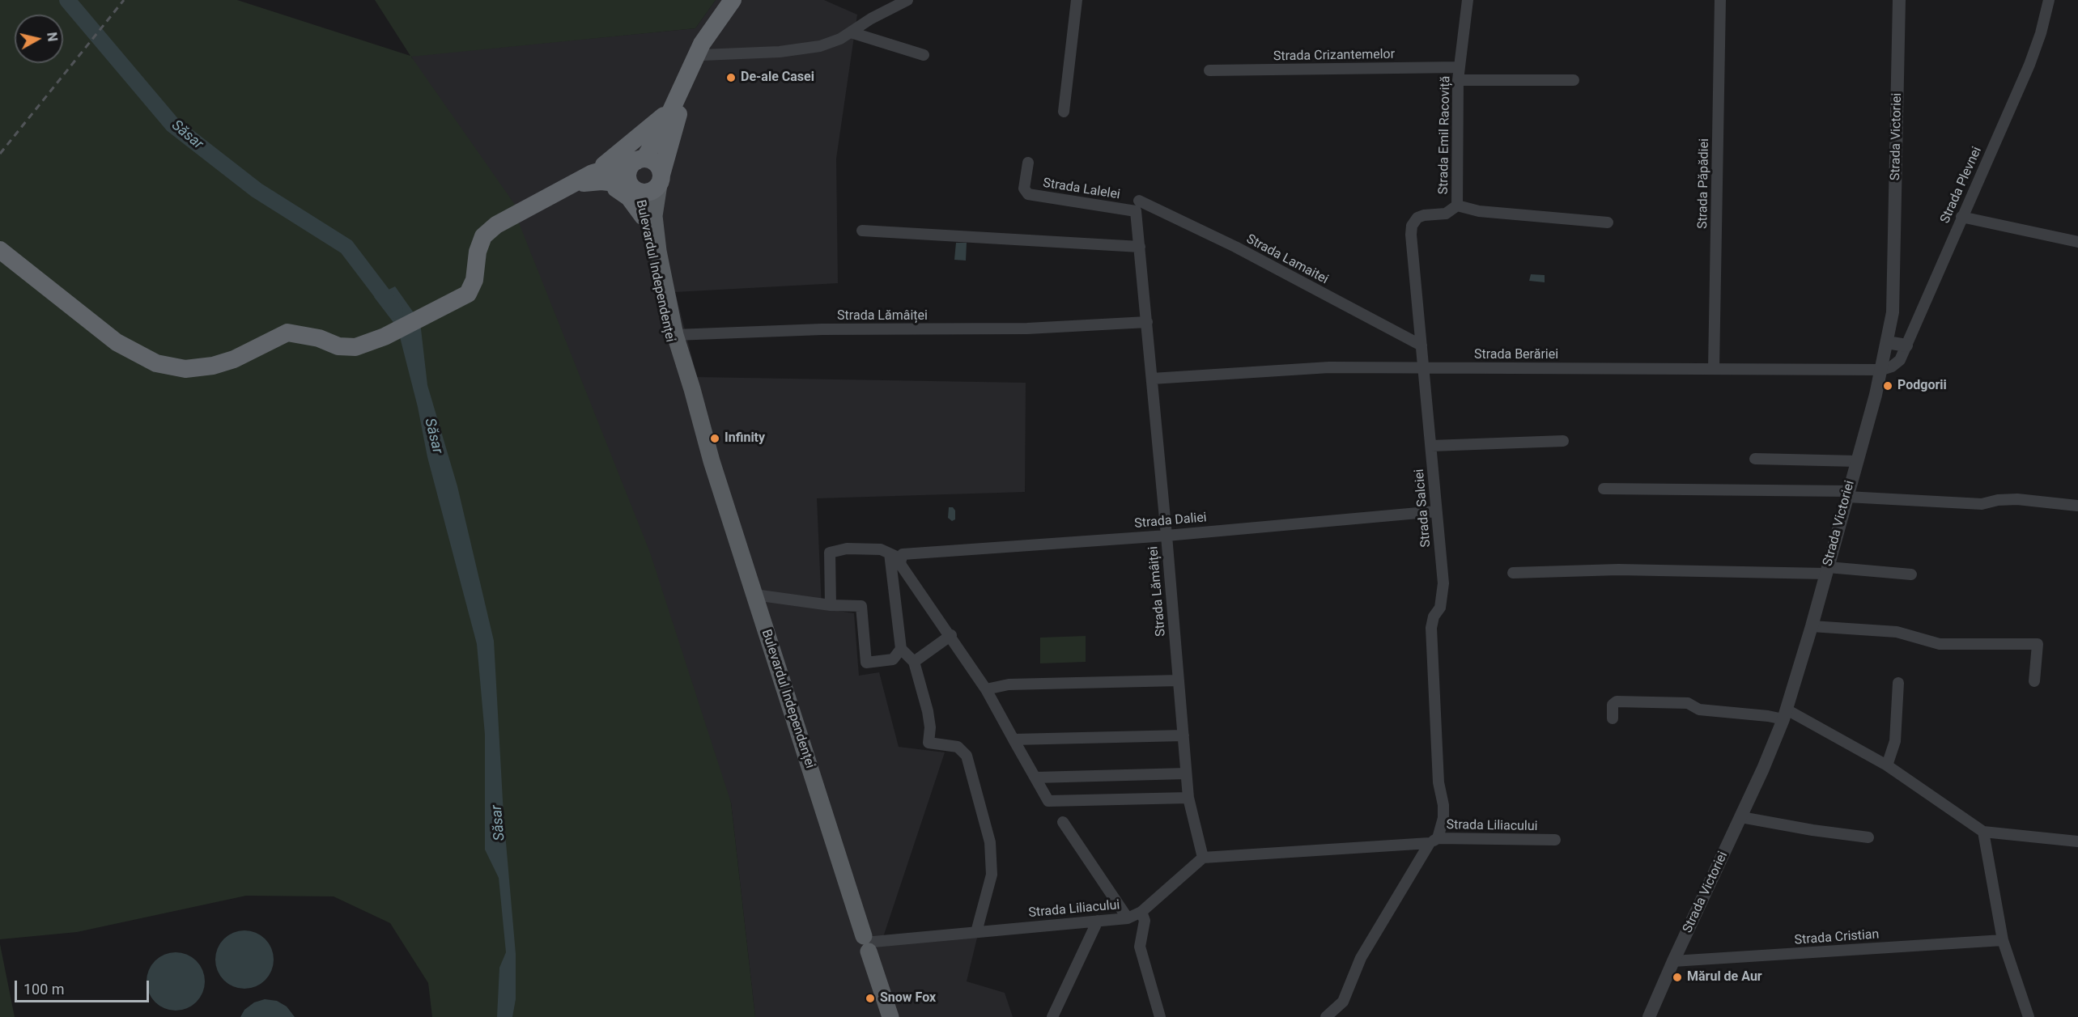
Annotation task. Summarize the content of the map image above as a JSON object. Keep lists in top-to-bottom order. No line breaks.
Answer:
{"streets":{"highway":["Bulevardul Independenței"],"street":["Strada Crizantemelor","Strada Emil Racoviță","Strada Victoriei","Strada Păpădiei","Strada Plevnei","Strada Lalelei","Strada Lamaitei","Strada Lămâiței","Strada Berăriei","Strada Salciei","Strada Daliei","Strada Liliacului","Strada Cristian"]},"crossings":[["Strada Crizantemelor","Strada Emil Racoviță"],["Strada Emil Racoviță","Strada Salciei"],["Strada Victoriei","Strada Plevnei"],["Strada Victoriei","Strada Berăriei"],["Strada Victoriei","Strada Cristian"],["Strada Păpădiei","Strada Berăriei"],["Strada Plevnei","Strada Berăriei"],["Strada Lalelei","Strada Lamaitei"],["Strada Lalelei","Strada Lămâiței"],["Strada Lamaitei","Strada Lămâiței"],["Strada Lamaitei","Strada Salciei"],["Bulevardul Independenței","Strada Lămâiței"],["Bulevardul Independenței","Strada Liliacului"],["Strada Lămâiței","Strada Berăriei"],["Strada Lămâiței","Strada Daliei"],["Strada Lămâiței","Strada Liliacului"],["Strada Berăriei","Strada Salciei"],["Strada Salciei","Strada Daliei"],["Strada Salciei","Strada Liliacului"]],"water":["Săsar"],"places":["De-ale Casei","Podgorii","Infinity","Mărul de Aur","Snow Fox"],"scale_bar":"100 m","north":"right"}
